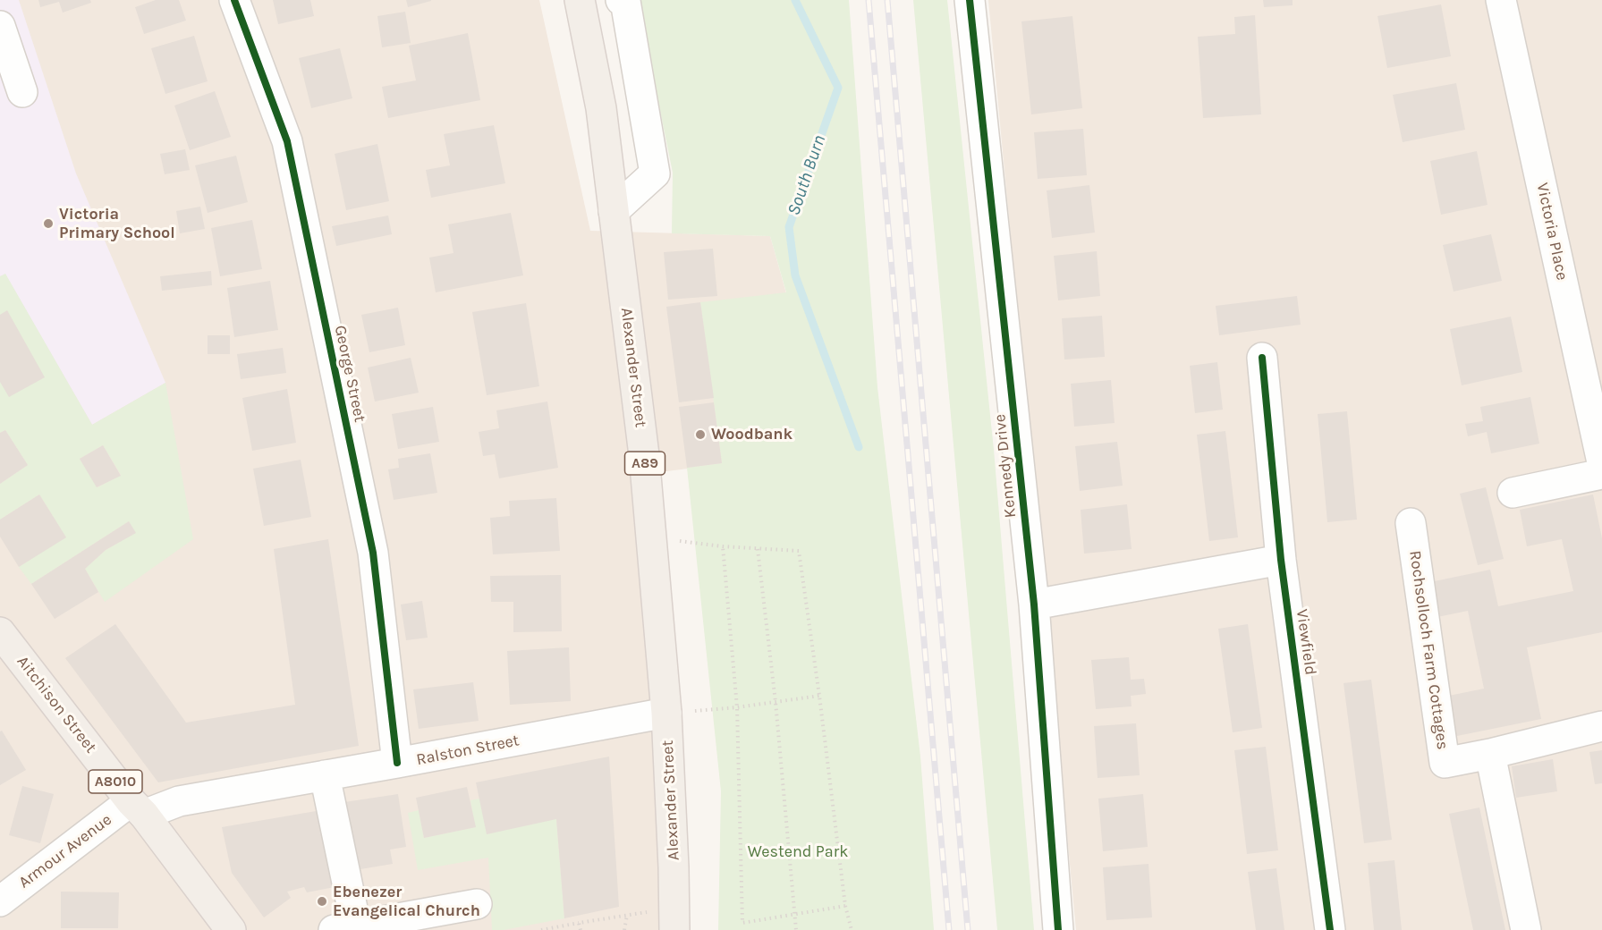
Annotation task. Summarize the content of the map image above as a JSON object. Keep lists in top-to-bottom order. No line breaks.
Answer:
{"streets":{"main road":["Alexander Street","A89","Aitchison Street","A8010"],"street":["Victoria Place","George Street","Kennedy Drive","Viewfield","Rochsolloch Farm Cottages","Ralston Street","Armour Avenue"]},"crossings":[["Alexander Street","Ralston Street"],["George Street","Ralston Street"],["Aitchison Street","Ralston Street"],["Aitchison Street","Armour Avenue"],["Ralston Street","Armour Avenue"]],"water":["South Burn"],"parks":["Westend Park"],"places":["Victoria Primary School","Woodbank","Ebenezer Evangelical Church"]}
